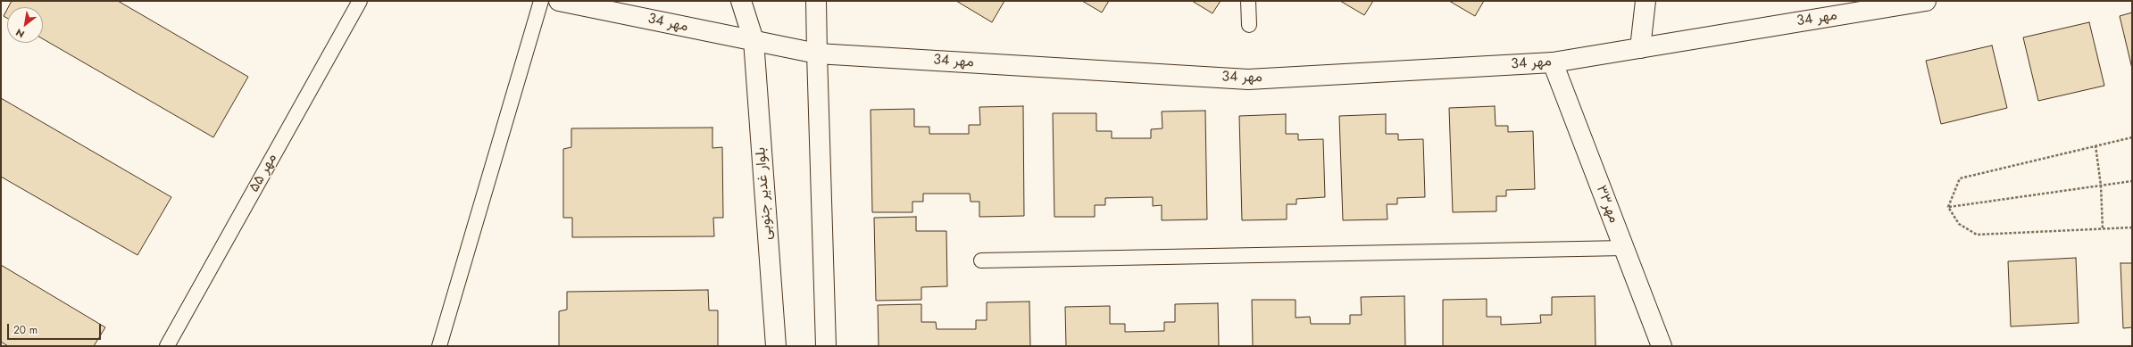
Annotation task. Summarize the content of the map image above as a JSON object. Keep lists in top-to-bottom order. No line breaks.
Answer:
{"streets":{"street":["مهر 34","بلوار غدیر جنوبی","مهر۳۳"],"lane":["مهر ۵۵"]},"crossings":[["مهر 34","بلوار غدیر جنوبی"],["مهر 34","مهر۳۳"]],"scale_bar":"20 m","north":"bottom left"}
